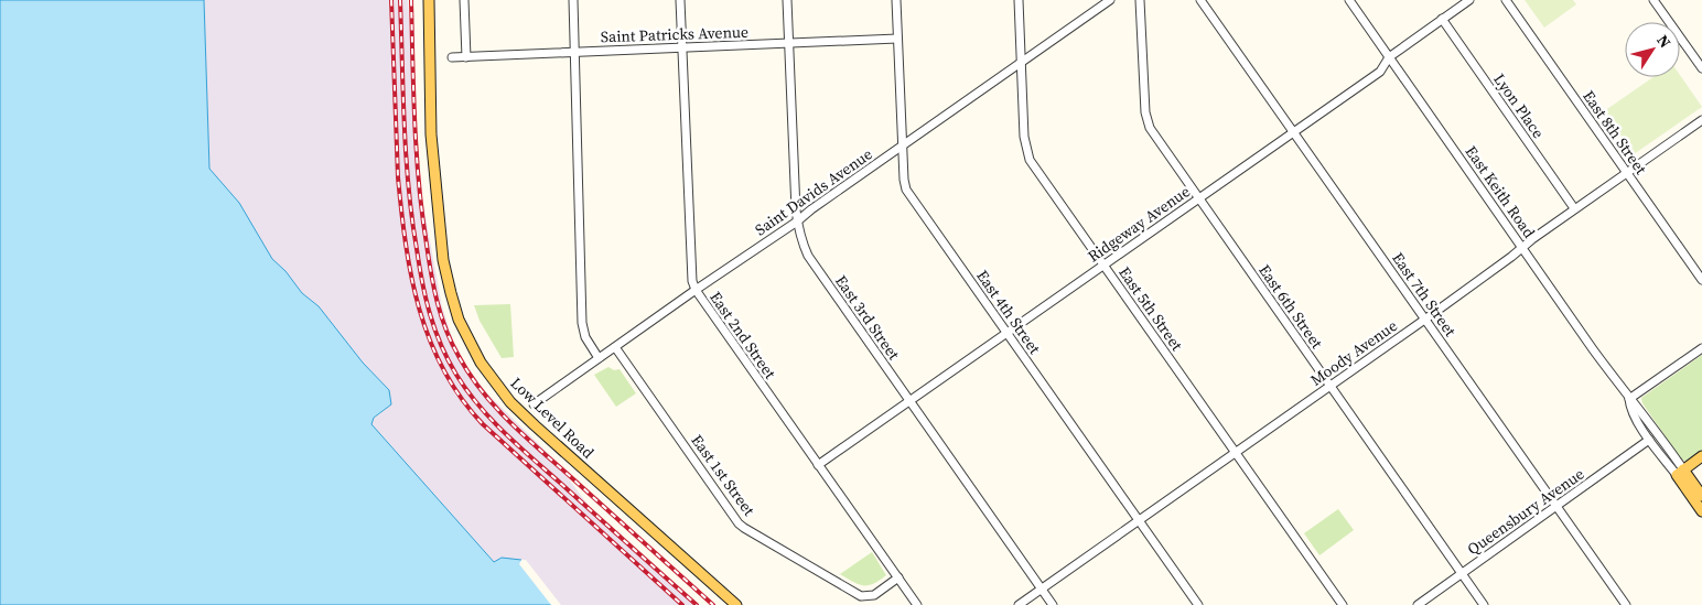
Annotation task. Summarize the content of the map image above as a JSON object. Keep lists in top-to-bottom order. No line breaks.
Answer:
{"streets":{"main road":["East Keith Road","Low Level Road"],"street":["Saint Patricks Avenue","Lyon Place","East 8th Street","Saint Davids Avenue","Ridgeway Avenue","East 7th Street","East 6th Street","East 5th Street","East 4th Street","East 3rd Street","East 2nd Street","Moody Avenue","East 1st Street","Queensbury Avenue"]},"crossings":[["Saint Patricks Avenue","East 4th Street"],["Saint Patricks Avenue","East 3rd Street"],["Saint Patricks Avenue","East 2nd Street"],["Lyon Place","Ridgeway Avenue"],["Lyon Place","Moody Avenue"],["East 8th Street","Moody Avenue"],["Saint Davids Avenue","East 5th Street"],["Saint Davids Avenue","East 4th Street"],["Saint Davids Avenue","East 3rd Street"],["Saint Davids Avenue","East 2nd Street"],["Saint Davids Avenue","East 1st Street"],["East Keith Road","Ridgeway Avenue"],["East Keith Road","Moody Avenue"],["East Keith Road","Queensbury Avenue"],["Ridgeway Avenue","East 7th Street"],["Ridgeway Avenue","East 6th Street"],["Ridgeway Avenue","East 5th Street"],["Ridgeway Avenue","East 4th Street"],["Ridgeway Avenue","East 3rd Street"],["Ridgeway Avenue","East 2nd Street"],["East 7th Street","Moody Avenue"],["East 7th Street","Queensbury Avenue"],["East 6th Street","Moody Avenue"],["East 6th Street","Queensbury Avenue"],["East 5th Street","Moody Avenue"],["East 4th Street","Moody Avenue"],["East 3rd Street","Moody Avenue"],["East 2nd Street","East 1st Street"]],"north":"top right"}
